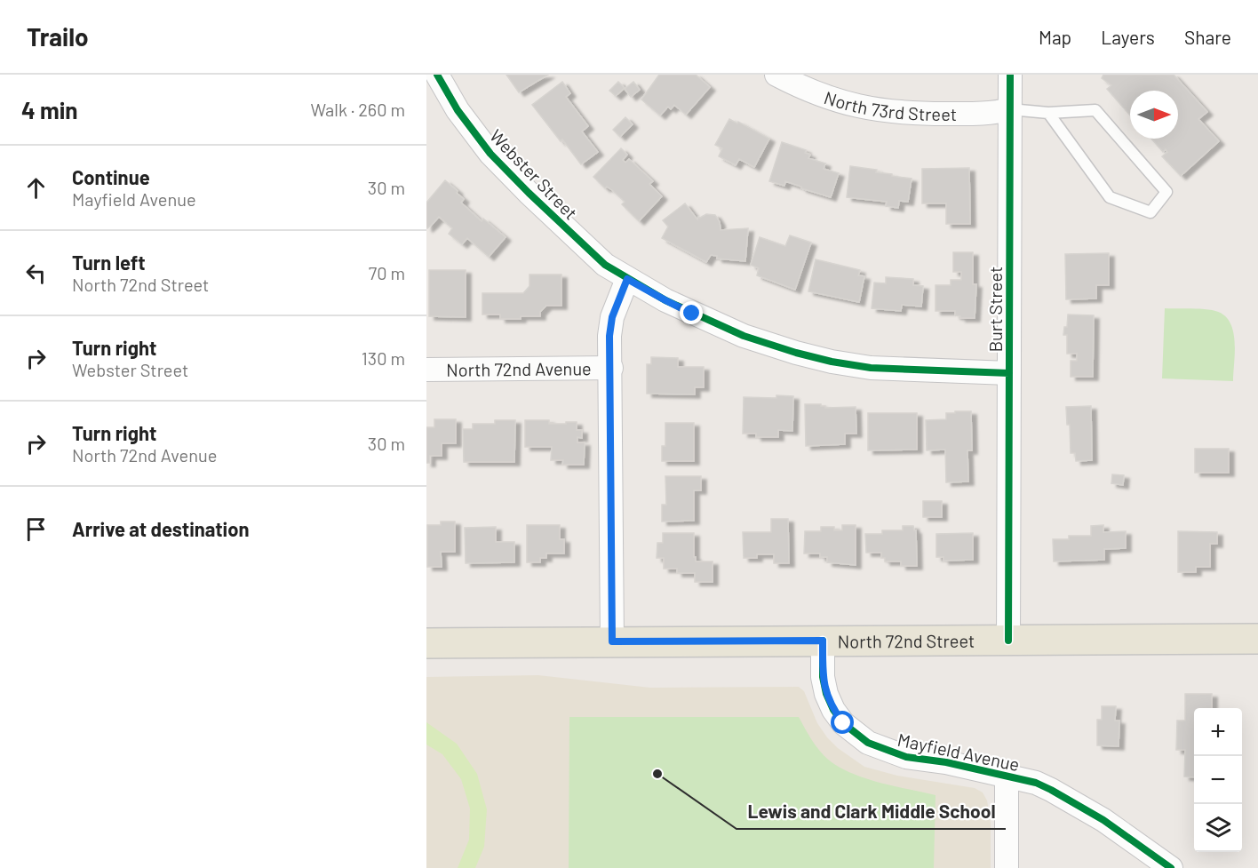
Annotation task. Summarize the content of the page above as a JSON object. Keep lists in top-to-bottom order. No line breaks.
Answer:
{"streets":{"main road":["North 72nd Street"],"street":["North 73rd Street","Webster Street","Burt Street","North 72nd Avenue","Mayfield Avenue"]},"crossings":[["North 73rd Street","Burt Street"],["Burt Street","North 72nd Street"],["North 72nd Street","Mayfield Avenue"]],"places":["Lewis and Clark Middle School"],"north":"right","page":{"header":"Trailo","nav":["Map","Layers","Share"],"heading":["4 min","Walk · 260 m"],"list":[["Continue","Mayfield Avenue","30 m"],["Turn left","North 72nd Street","70 m"],["Turn right","Webster Street","130 m"],["Turn right","North 72nd Avenue","30 m"],"Arrive at destination"],"map_buttons":["+","−"]}}
